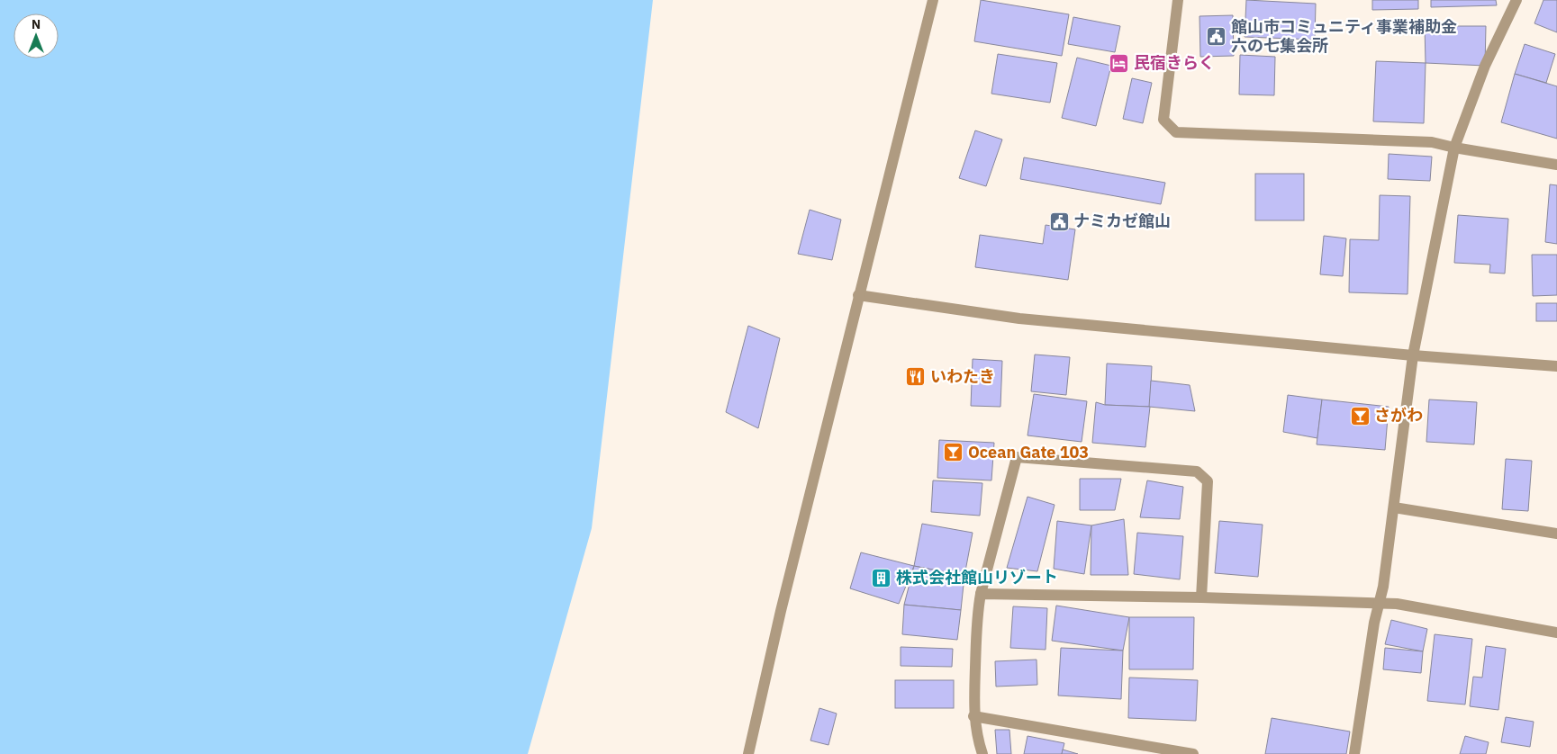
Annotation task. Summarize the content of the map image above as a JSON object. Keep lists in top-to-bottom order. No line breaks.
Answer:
{"places":{"public building":["館山市コミュニティ事業補助金 六の七集会所","ナミカゼ館山"],"hotel":["民宿きらく"],"restaurant":["いわたき"],"bar":["さがわ","Ocean Gate 103"],"building":["株式会社館山リゾート"]},"north":"top"}
